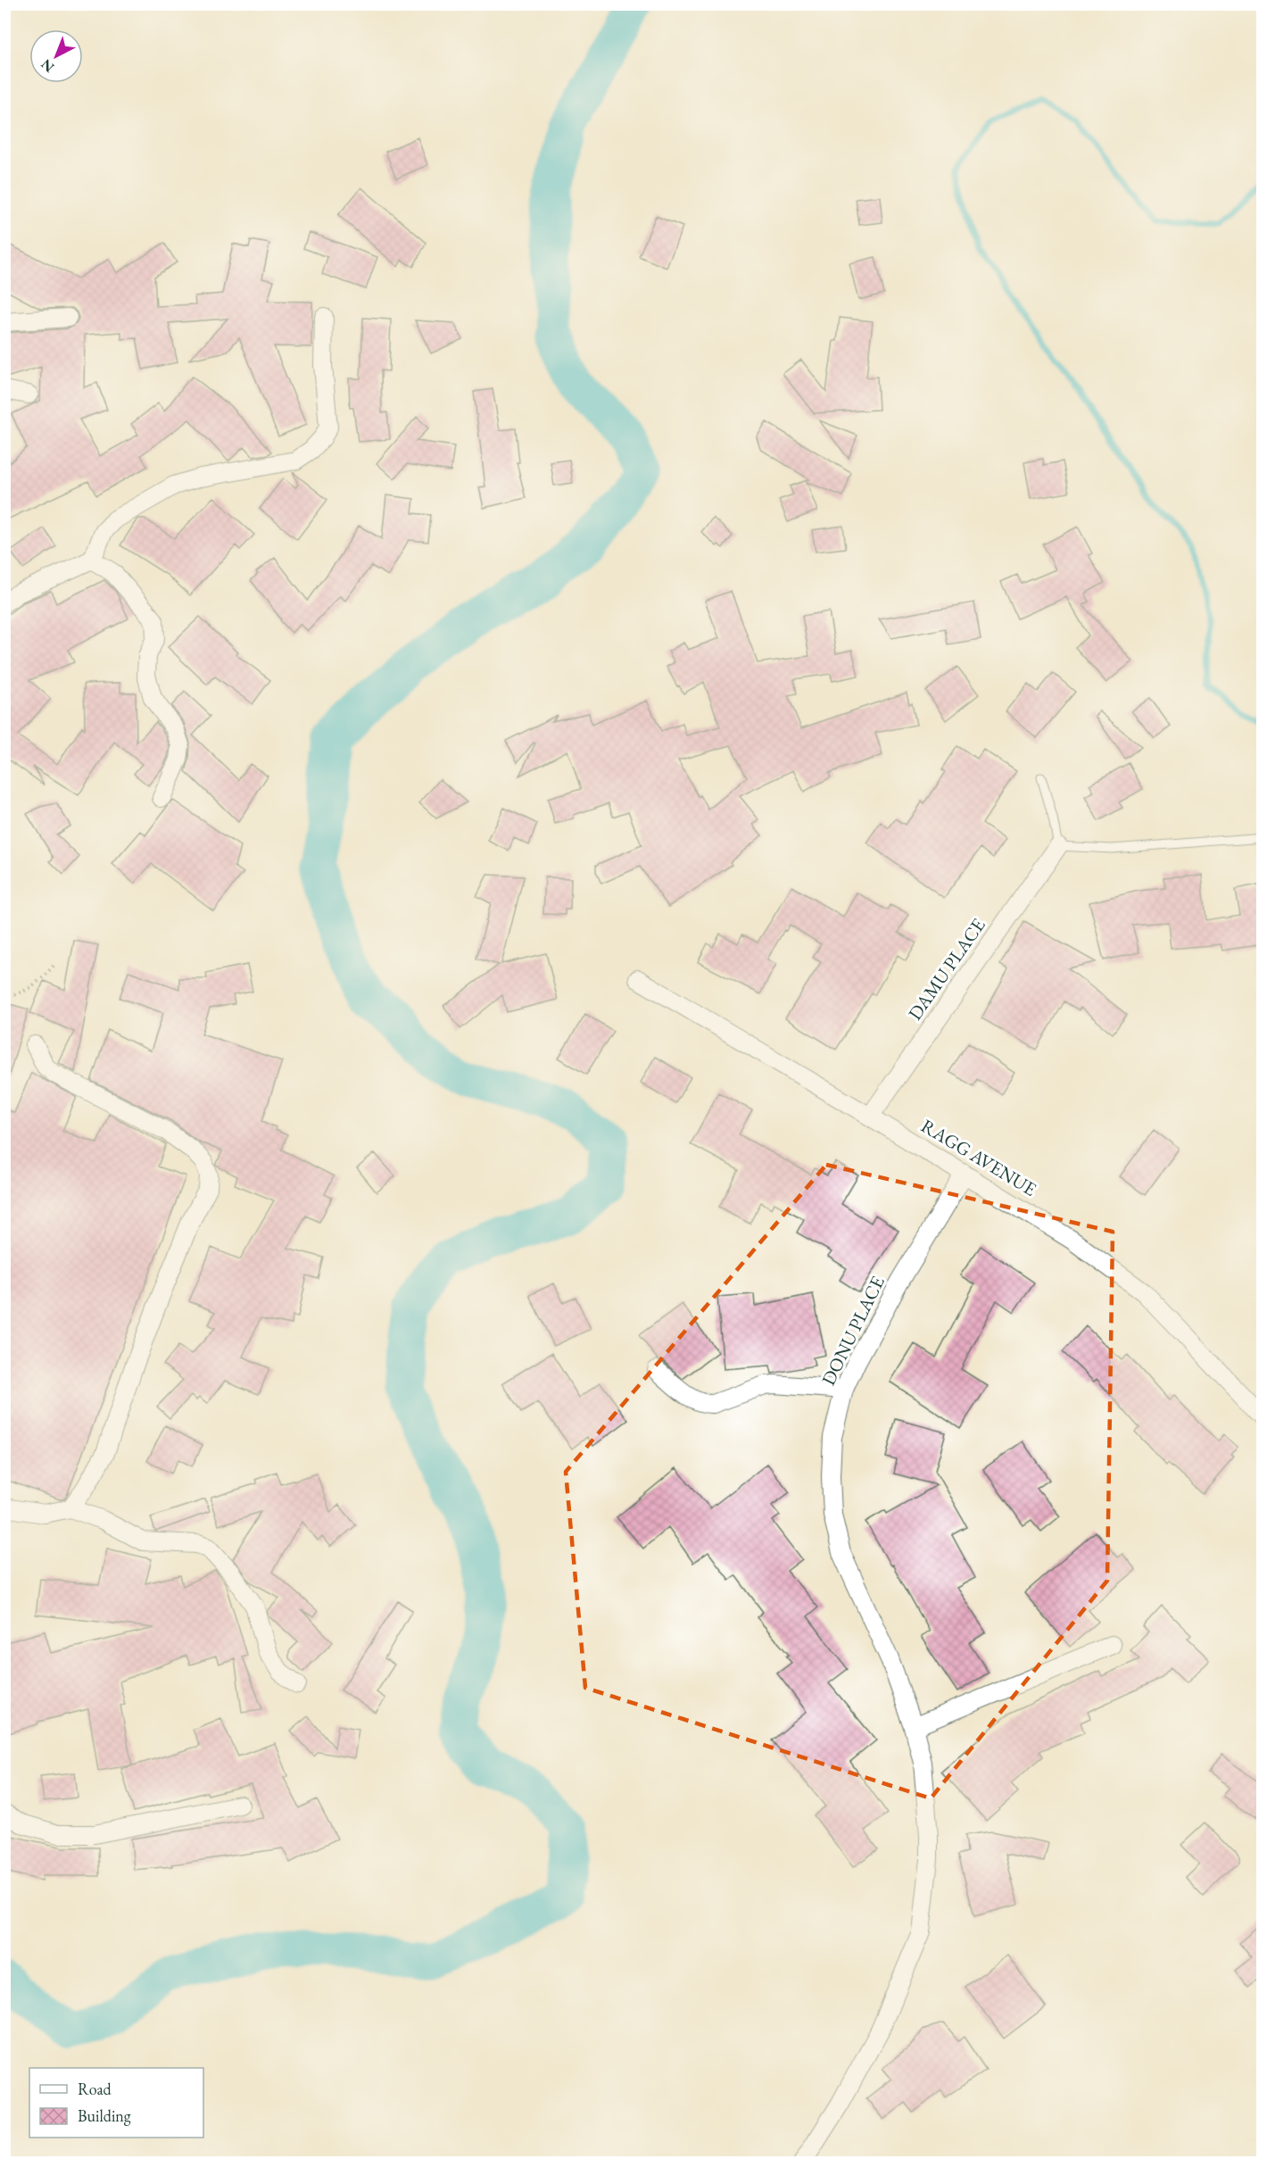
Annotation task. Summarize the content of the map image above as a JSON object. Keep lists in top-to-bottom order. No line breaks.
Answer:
{"streets":{"street":["DAMU PLACE","RAGG AVENUE","DONU PLACE"]},"crossings":[["DAMU PLACE","RAGG AVENUE"],["RAGG AVENUE","DONU PLACE"]],"legend":["Road","Building"],"north":"bottom left"}
